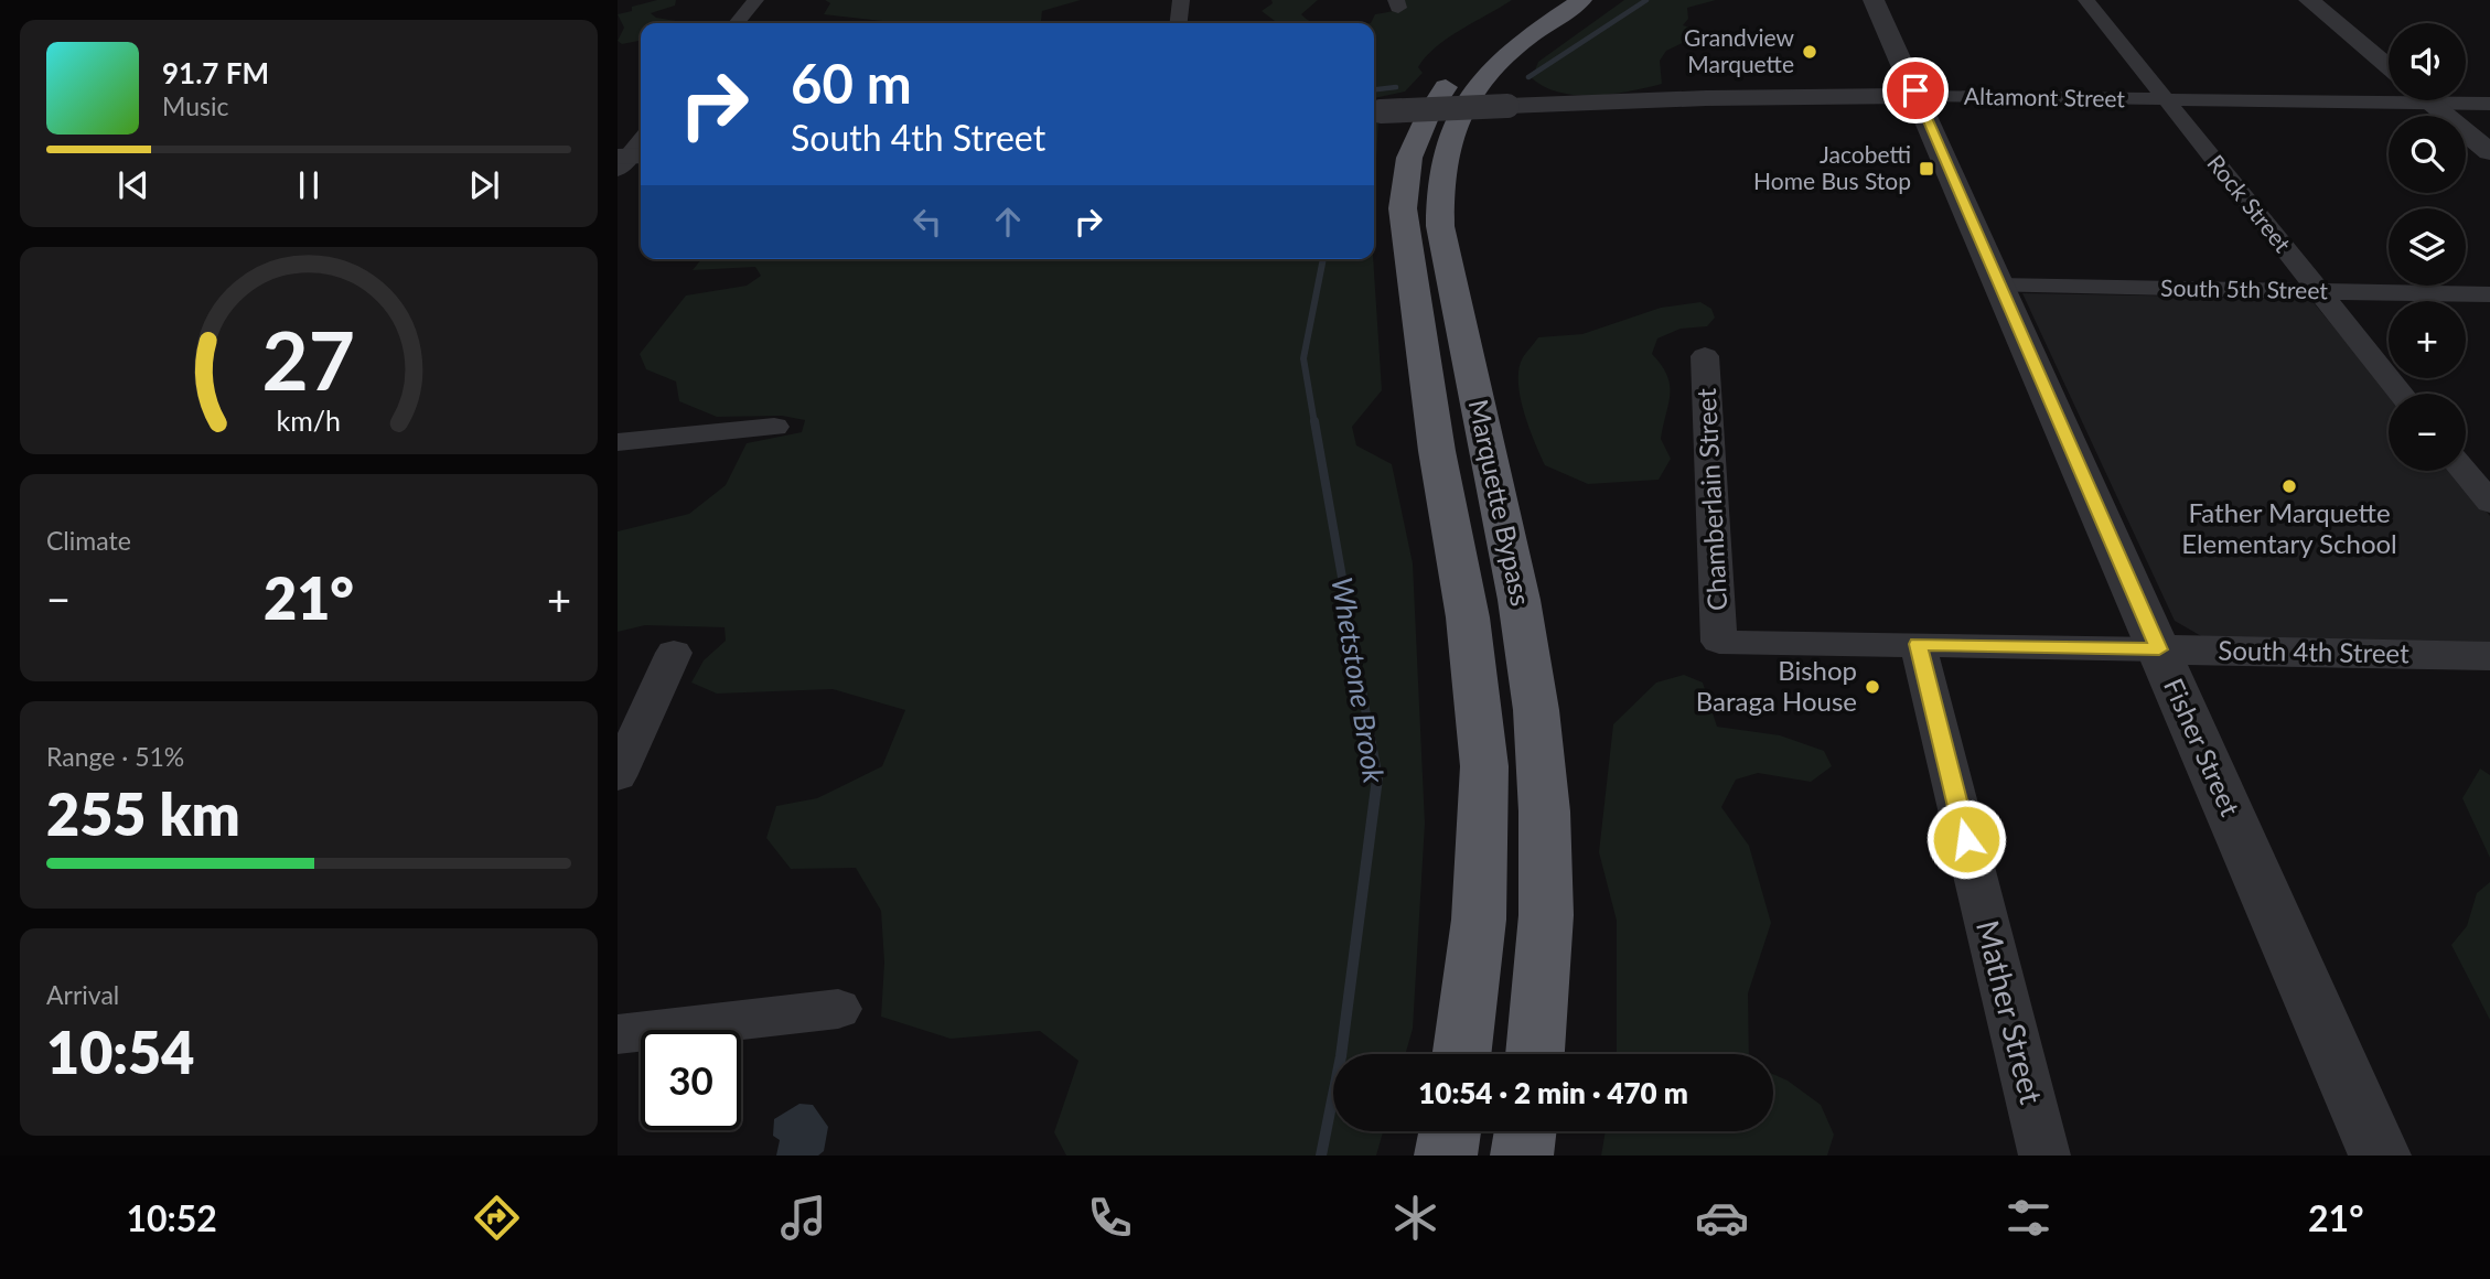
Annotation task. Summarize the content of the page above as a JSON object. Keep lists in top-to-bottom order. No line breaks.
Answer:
{"streets":{"highway":["Marquette Bypass"],"street":["Altamont Street","Rock Street","South 5th Street","Chamberlain Street","South 4th Street","Fisher Street","Mather Street"]},"crossings":[["Altamont Street","Rock Street"],["Altamont Street","Fisher Street"],["Rock Street","South 5th Street"],["South 5th Street","Fisher Street"],["Chamberlain Street","South 4th Street"],["South 4th Street","Fisher Street"],["South 4th Street","Mather Street"]],"water":["Whetstone Brook"],"places":{"other":["Grandview Marquette","Father Marquette Elementary School","Bishop Baraga House"],"transit":["Jacobetti Home Bus Stop"]},"page":{"map_buttons":["+","−"],"turn":["60 m","South 4th Street"],"song":["91.7 FM","Music"],"tile":["Climate",["Range · 51%","255 km"],["Arrival","10:54"]],"heat":["−","21°","+"],"limit":"30","trip":"10:54 · 2 min · 470 m","tabs":["10:52","21°"],"gauge":["27","km/h"]}}
